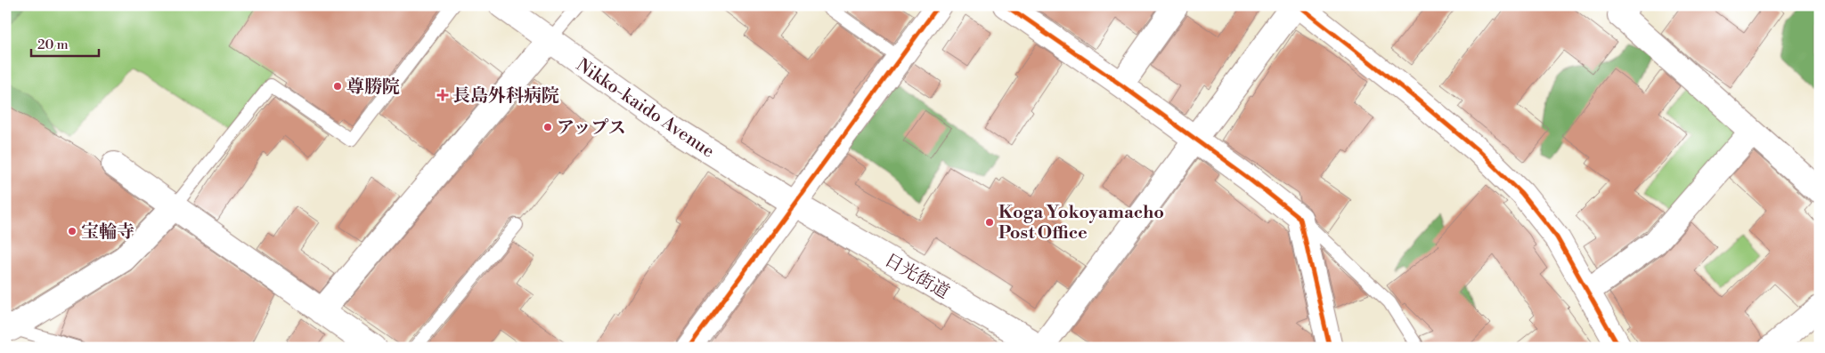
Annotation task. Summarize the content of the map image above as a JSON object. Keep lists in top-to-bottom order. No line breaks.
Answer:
{"streets":{"street":["Nikko-kaido Avenue","日光街道"]},"crossings":[["Nikko-kaido Avenue","日光街道"]],"places":{"other":["尊勝院","アップス","Koga Yokoyamacho Post Office","宝輪寺"],"health":["長島外科病院"]},"scale_bar":"20 m"}
